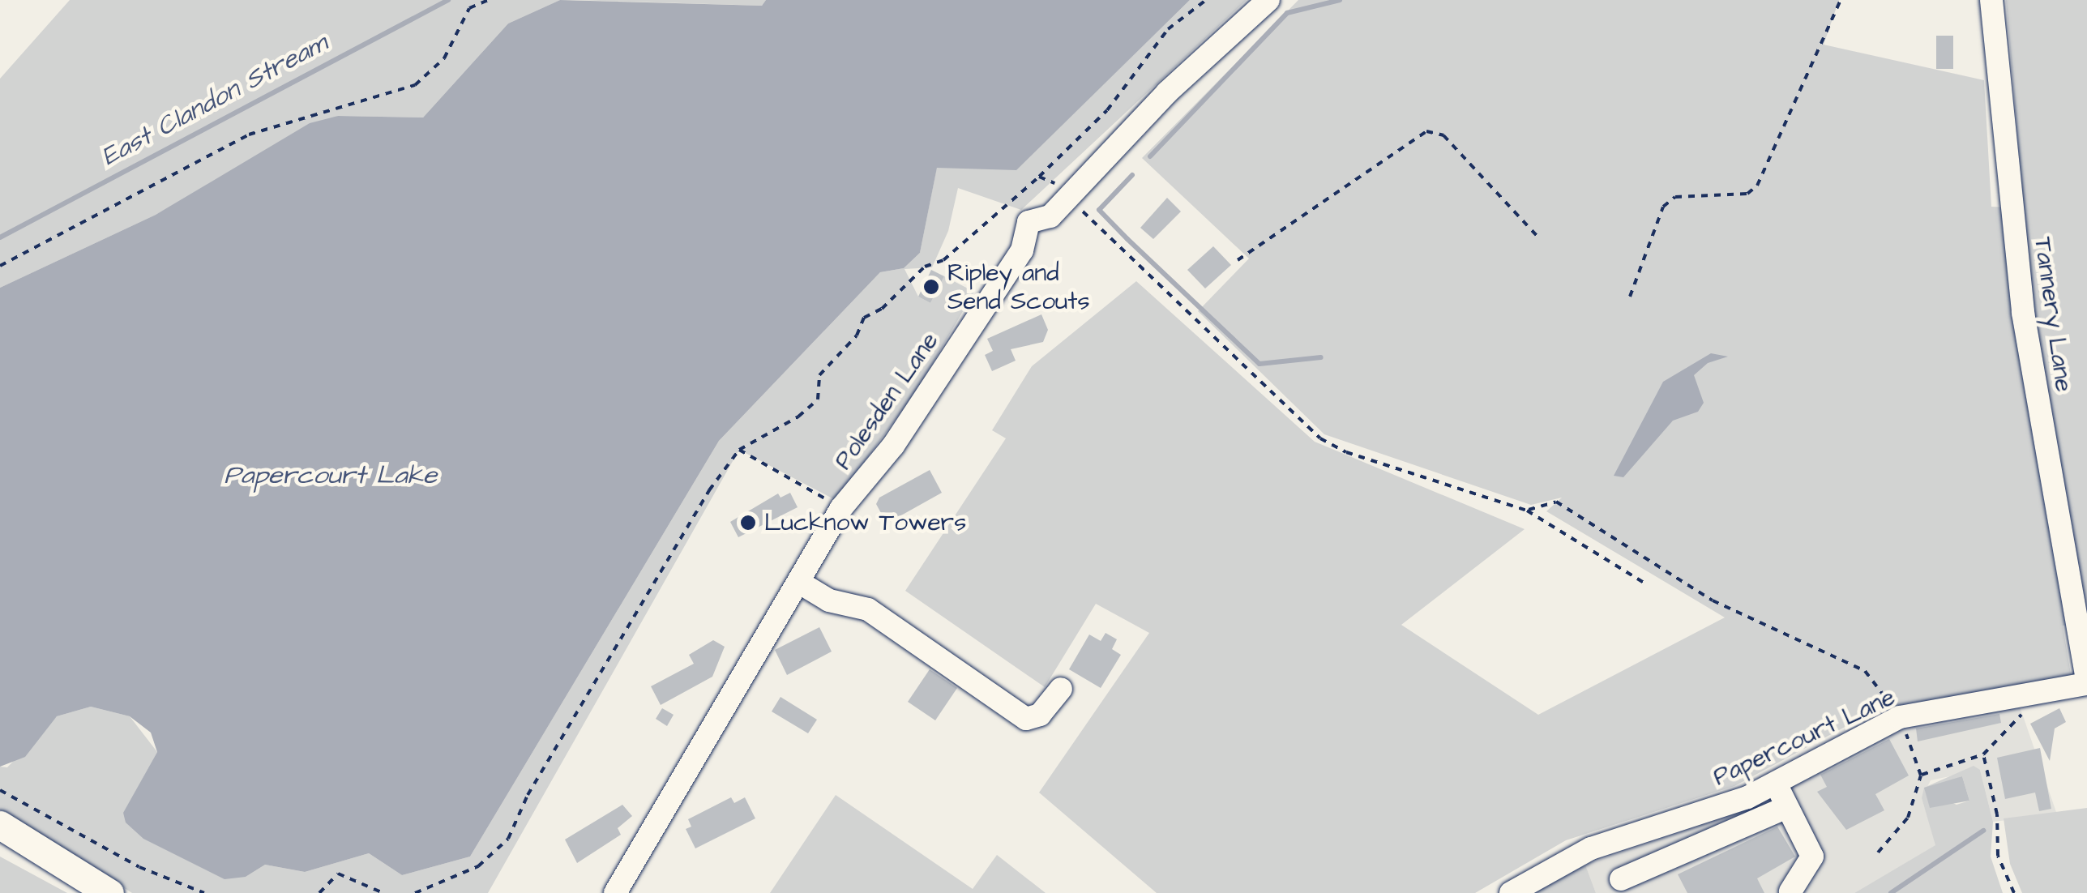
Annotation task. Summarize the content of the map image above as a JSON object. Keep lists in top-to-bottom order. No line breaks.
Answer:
{"streets":{"street":["Tannery Lane","Polesden Lane","Papercourt Lane"]},"crossings":[["Tannery Lane","Papercourt Lane"]],"water":["East Clandon Stream","Papercourt Lake"],"places":["Ripley and Send Scouts","Lucknow Towers"]}
